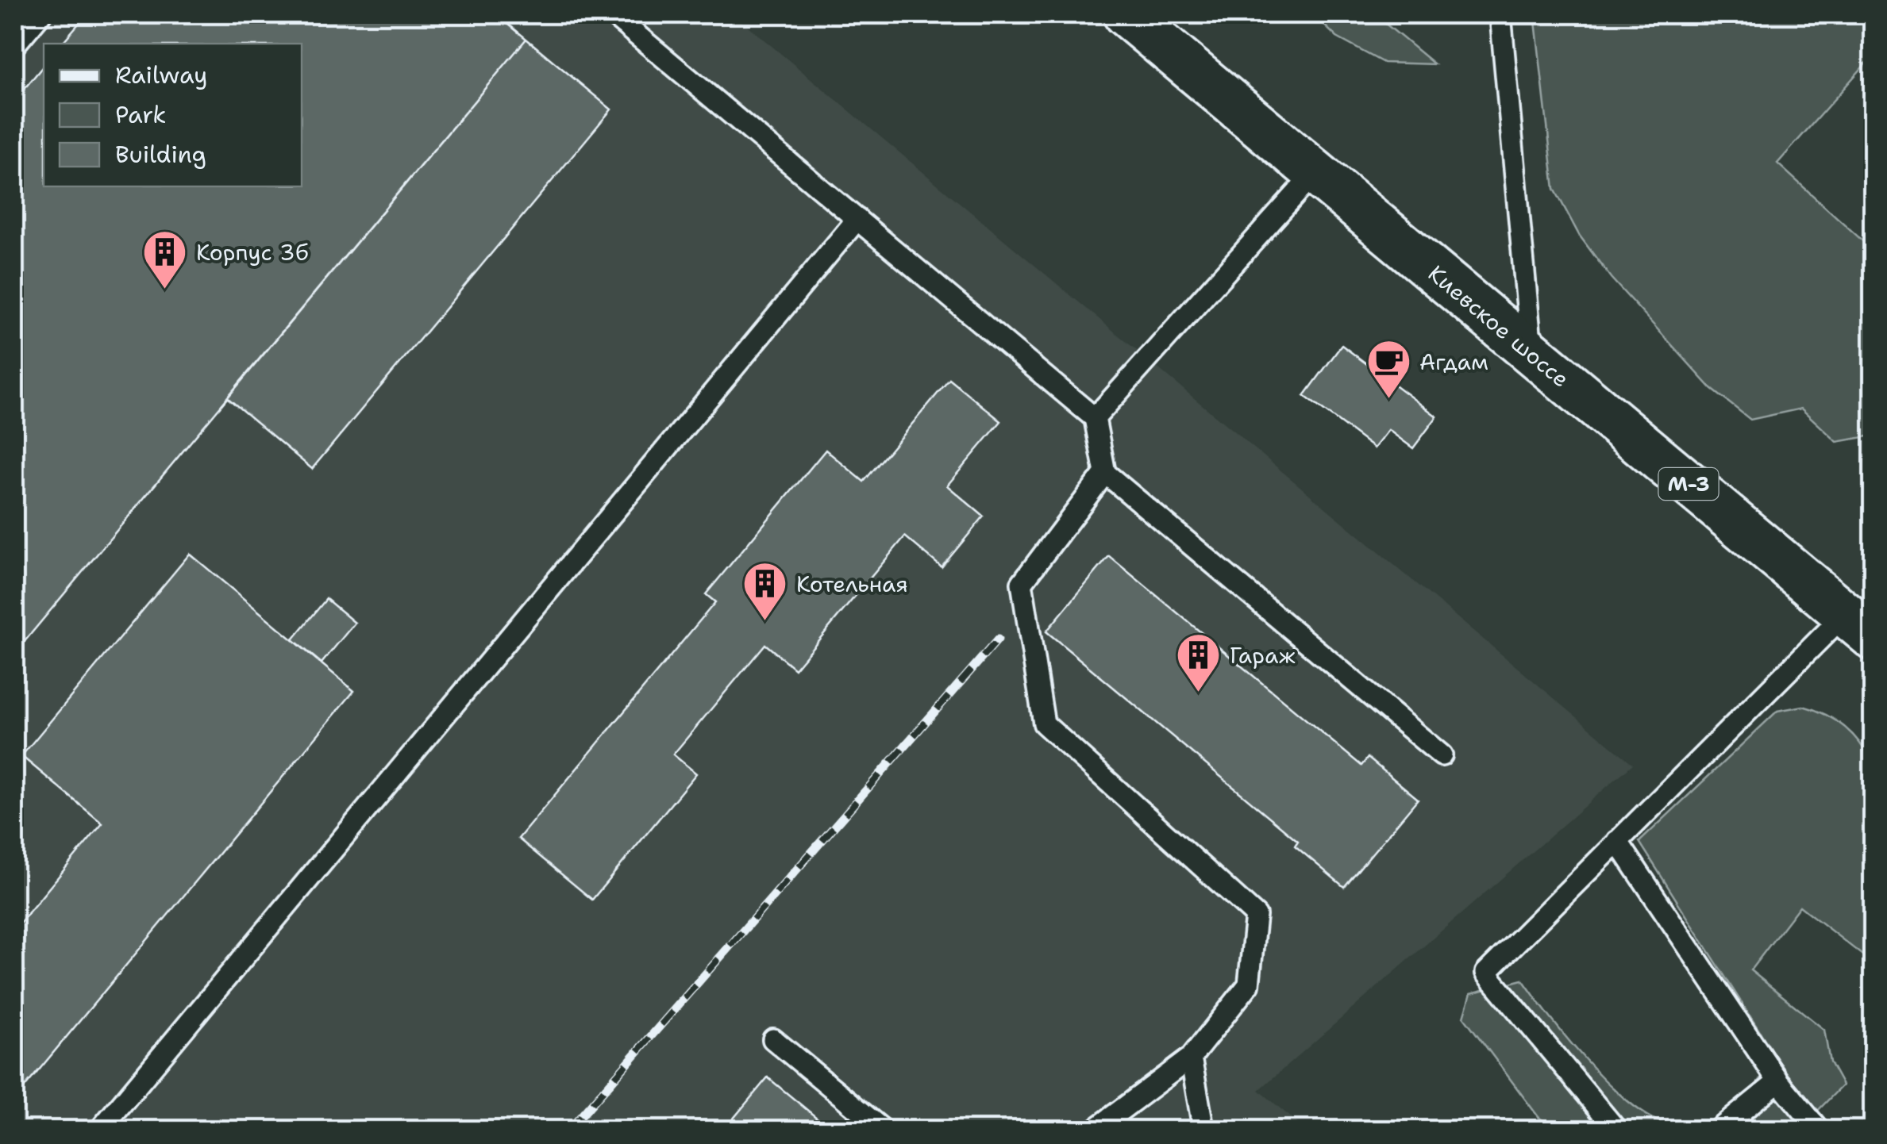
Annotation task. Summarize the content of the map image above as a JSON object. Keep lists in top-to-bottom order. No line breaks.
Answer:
{"streets":{"highway":["Киевское шоссе","М-3"]},"places":{"building":["Корпус 3б","Котельная","Гараж"],"cafe":["Агдам"]},"legend":["Railway","Park","Building"]}
